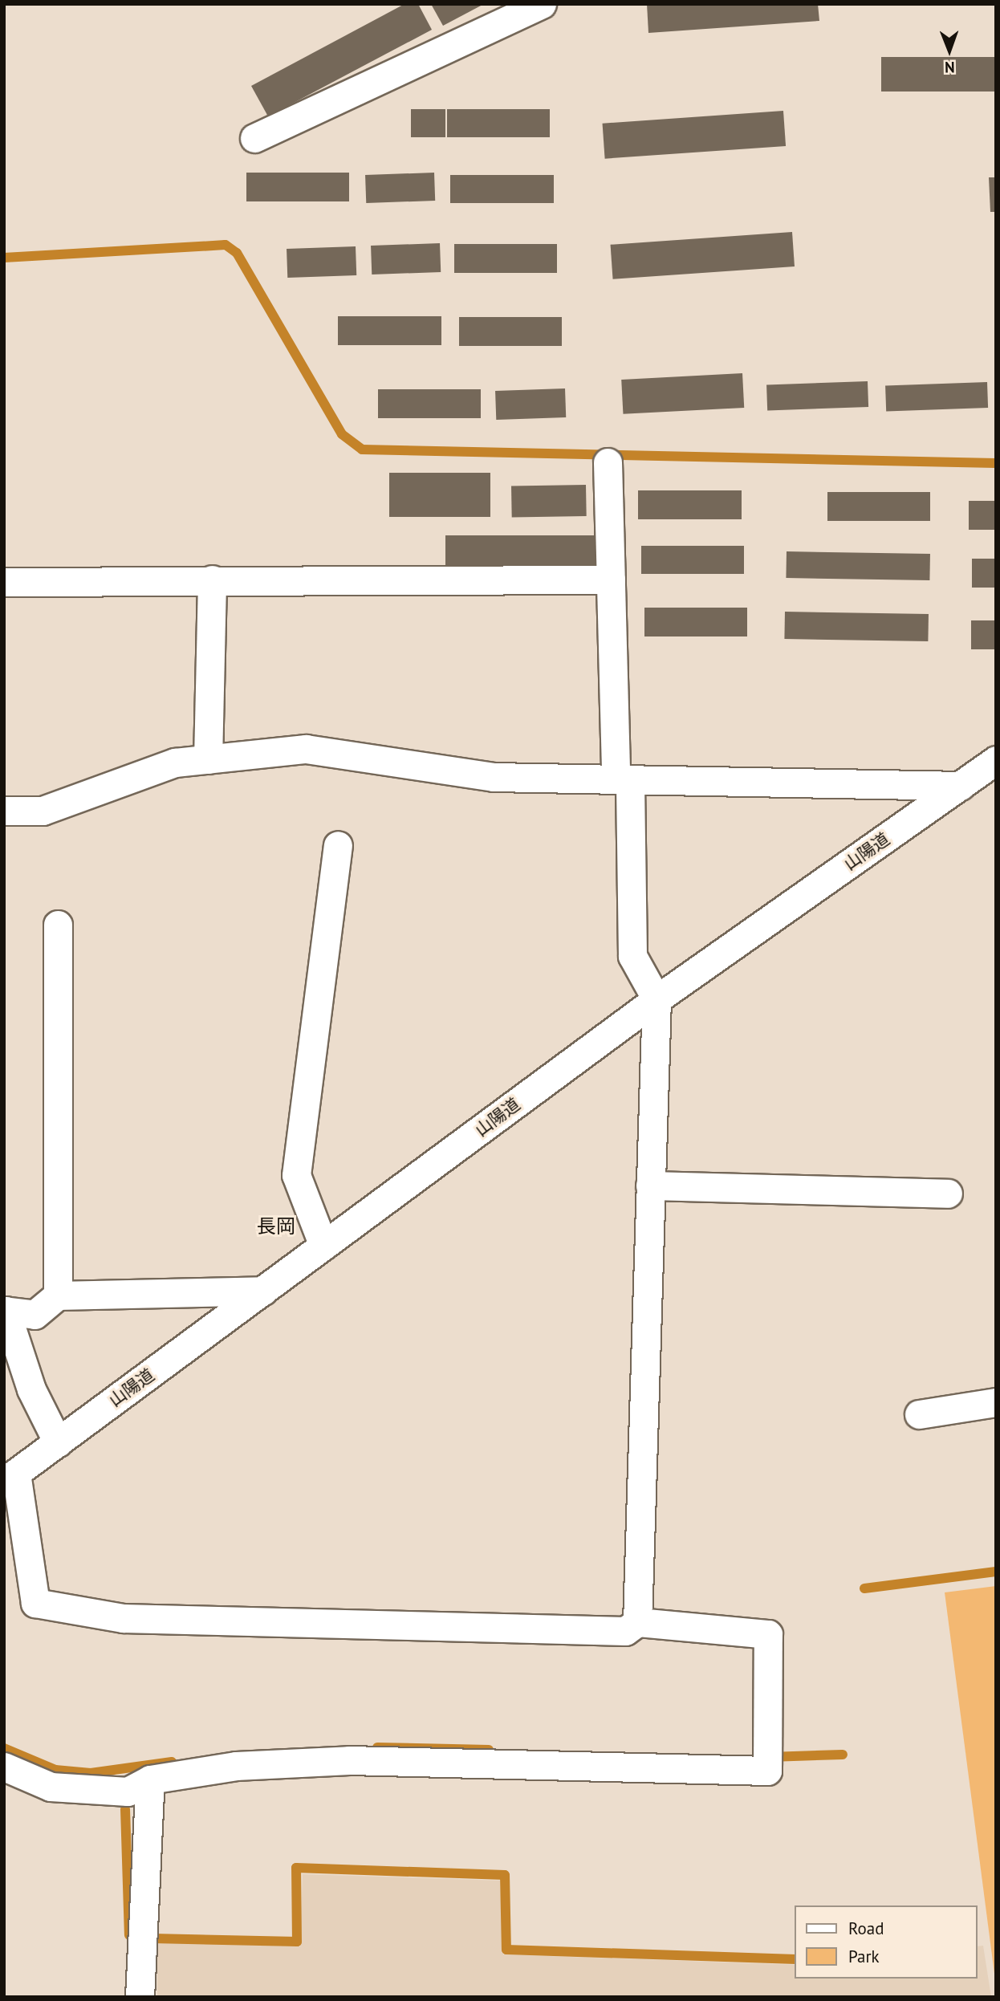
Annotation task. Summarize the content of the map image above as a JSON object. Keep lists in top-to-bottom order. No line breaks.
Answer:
{"streets":{"street":["山陽道"]},"districts":["長岡"],"legend":["Road","Park"],"north":"bottom"}
